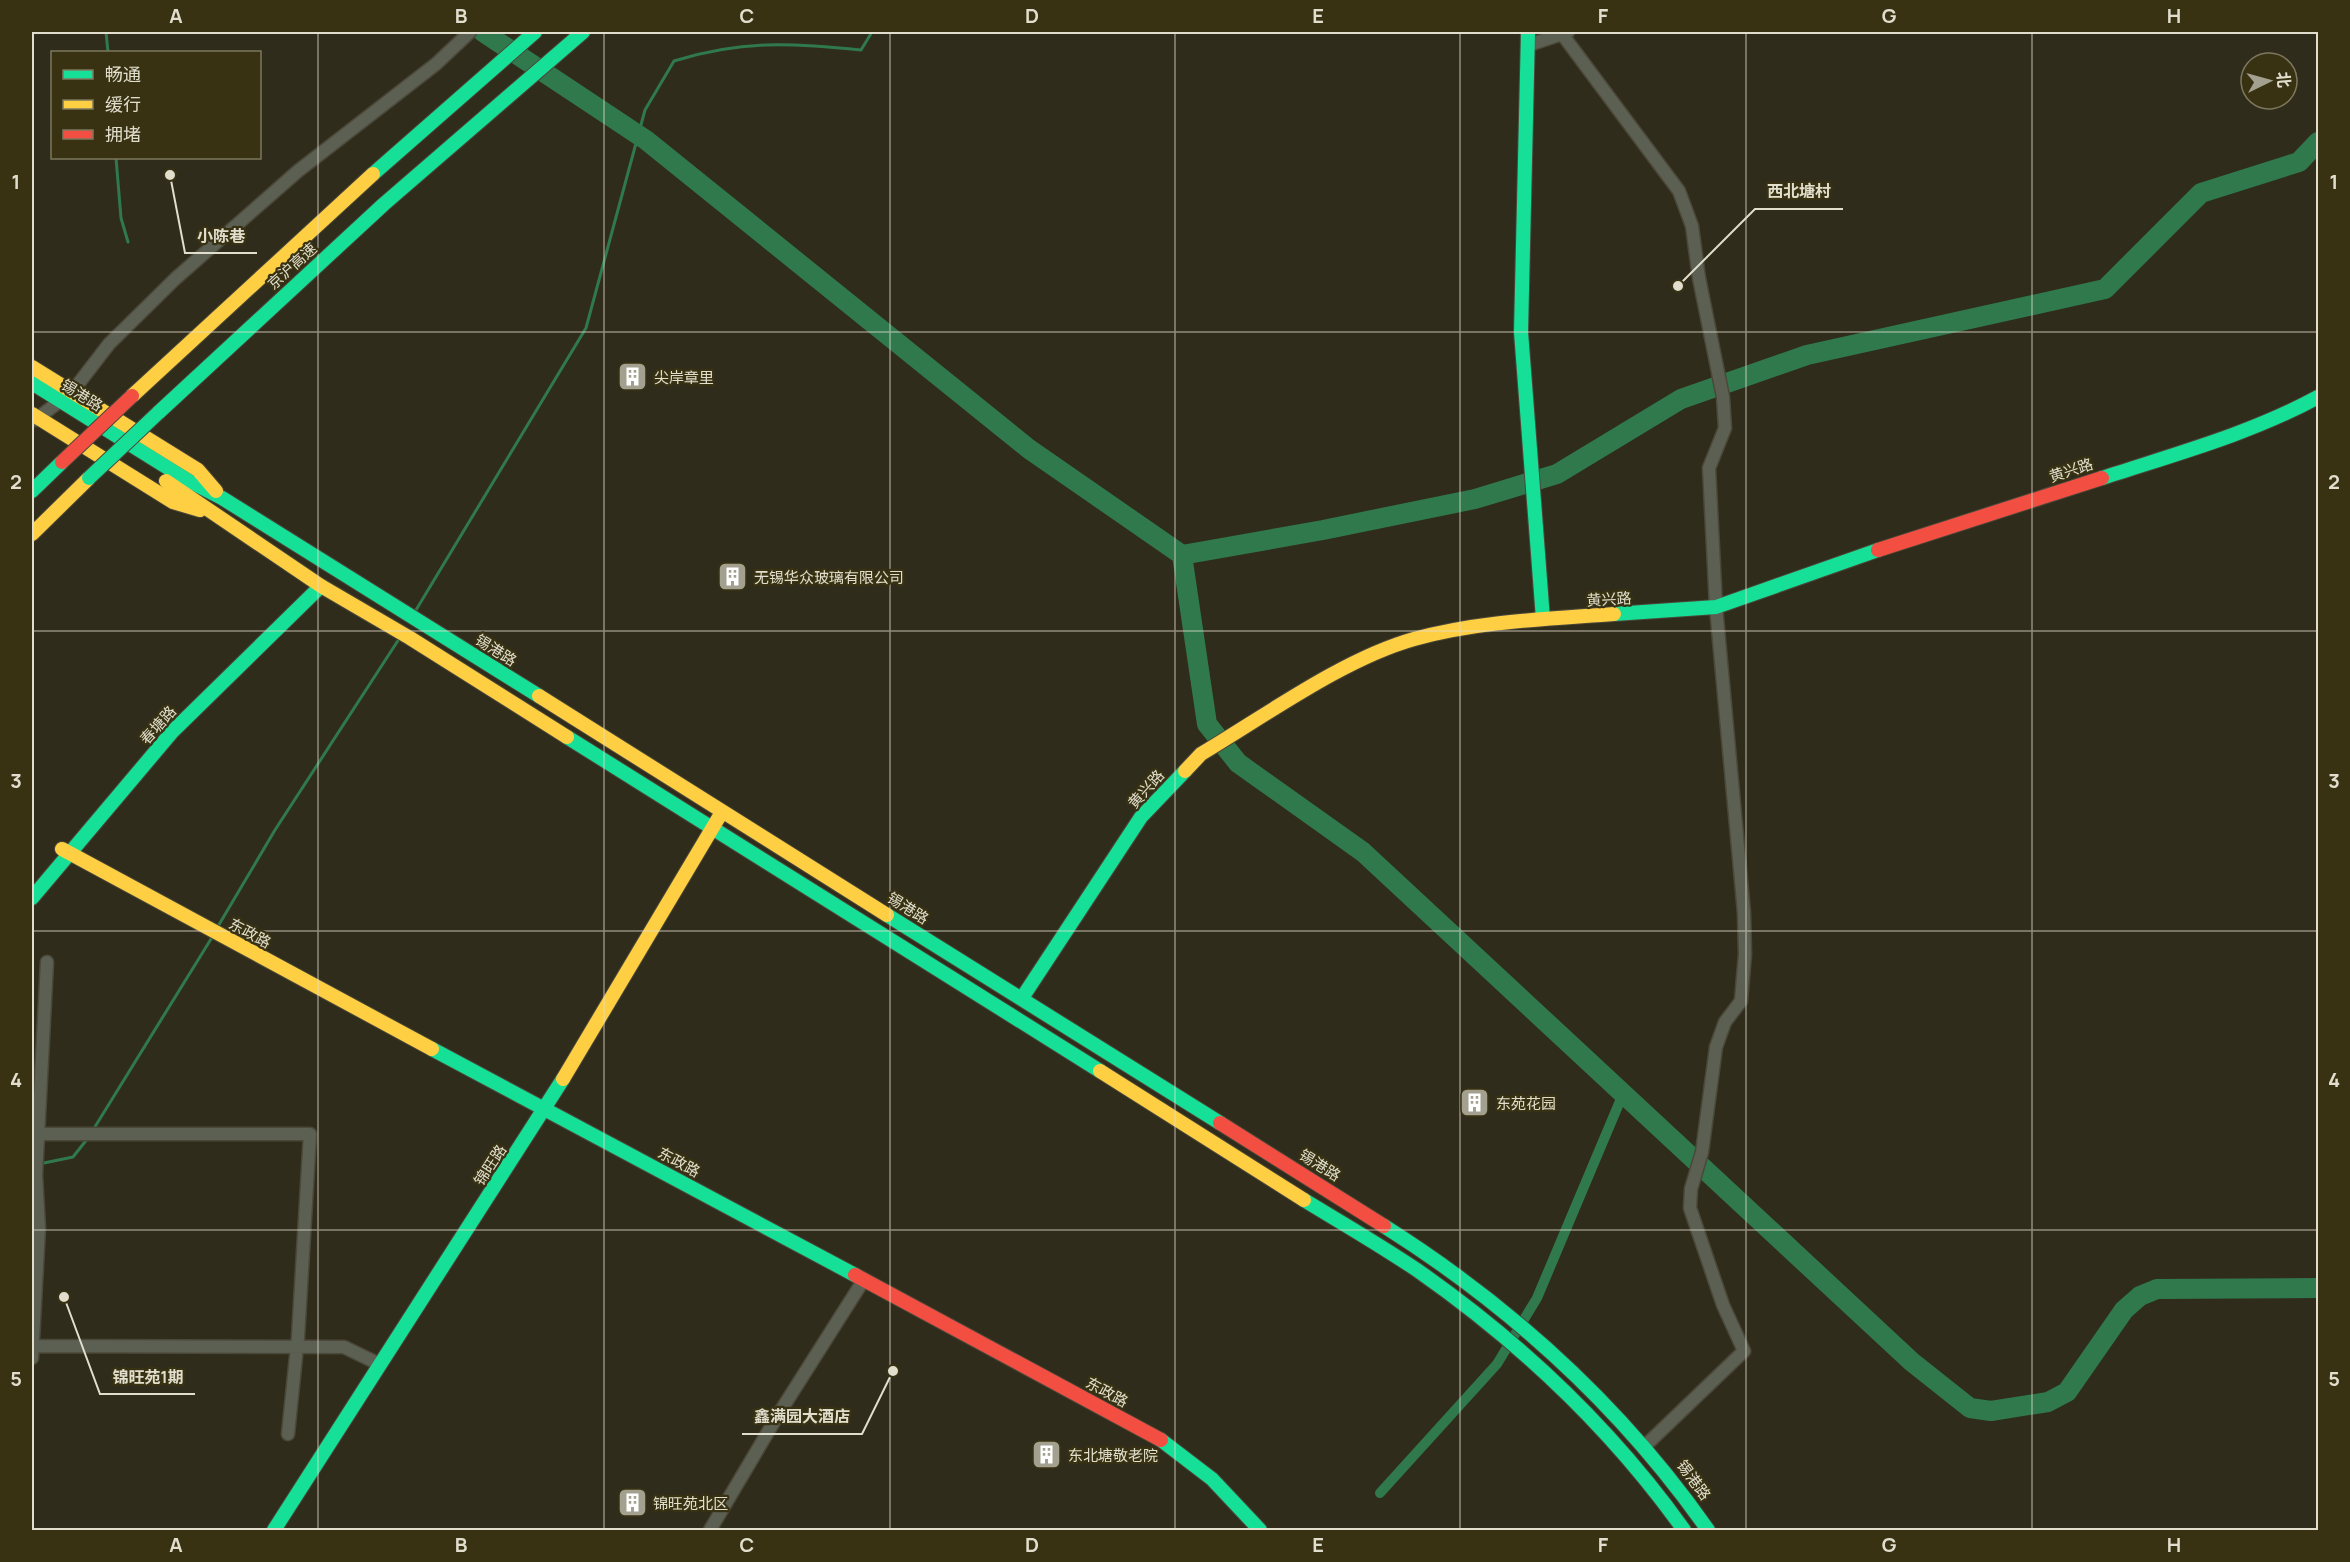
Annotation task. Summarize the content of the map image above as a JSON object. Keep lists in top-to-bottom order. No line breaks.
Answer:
{"streets":{"main road":["京沪高速","锡港路","黄兴路","春塘路","东政路","锦旺路"]},"crossings":[["锡港路","黄兴路"],["锡港路","春塘路"],["锡港路","锦旺路"],["春塘路","东政路"],["东政路","锦旺路"]],"places":{"other":["小陈巷","西北塘村","锦旺苑1期","鑫满园大酒店"],"building":["尖岸章里","无锡华众玻璃有限公司","东苑花园","东北塘敬老院","锦旺苑北区"]},"legend":["畅通","缓行","拥堵"],"north":"right","grid":{"columns":["A","B","C","D","E","F","G","H"],"rows":["1","2","3","4","5"]}}
